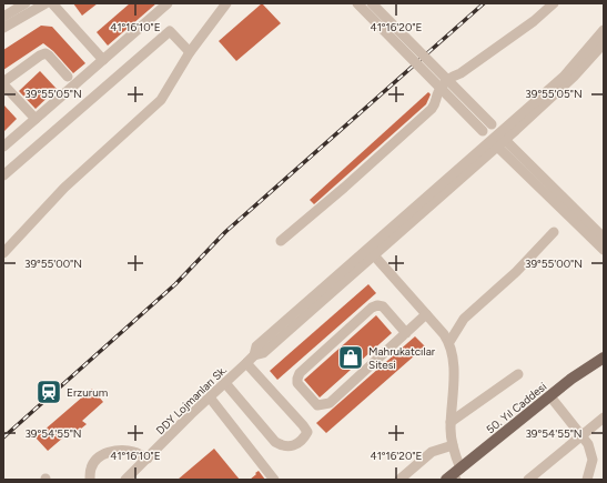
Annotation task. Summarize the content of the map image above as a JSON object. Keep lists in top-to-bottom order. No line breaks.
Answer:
{"streets":{"main road":["50. Yıl Caddesi"],"street":["DDY Lojmanları Sk."]},"places":{"shop":["Mahrukatcılar Sitesi"],"station":["Erzurum"]},"coordinates":["41°16'10\"E","41°16'20\"E","39°55'05\"N","39°55'00\"N","39°54'55\"N"]}
